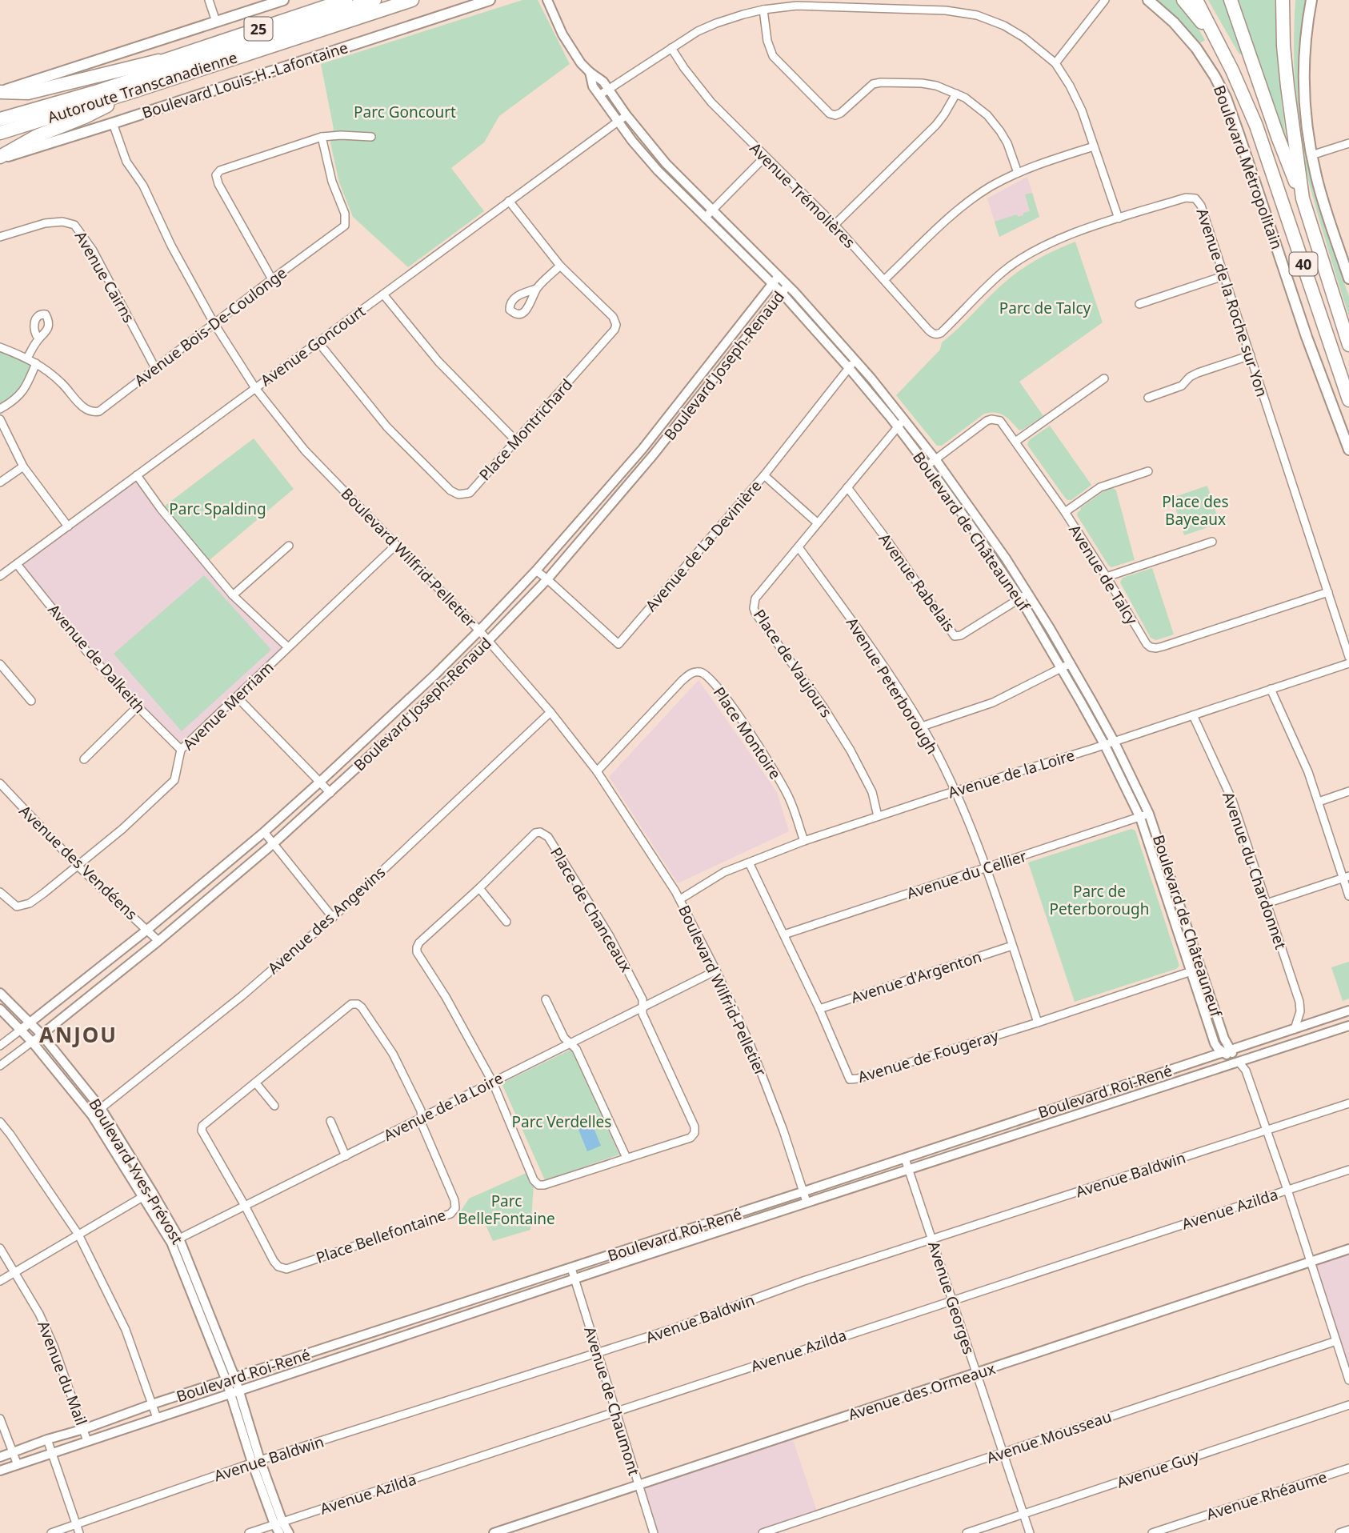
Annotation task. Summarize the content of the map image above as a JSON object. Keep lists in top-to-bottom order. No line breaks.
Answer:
{"streets":{"highway":["25","Autoroute Transcanadienne","40"],"main road":["Boulevard Louis-H.-Lafontaine","Boulevard Métropolitain"],"street":["Avenue Trémolières","Avenue Cairns","Avenue de la Roche sur Yon","Avenue Bois-De-Coulonge","Avenue Goncourt","Boulevard Joseph-Renaud","Place Montrichard","Boulevard de Châteauneuf","Avenue de La Devinière","Boulevard Wilfrid-Pelletier","Avenue de Talcy","Avenue Rabelais","Avenue de Dalkeith","Place de Vaujours","Avenue Peterborough","Avenue Merriam","Place Montoire","Avenue de la Loire","Avenue des Vendéens","Avenue du Chardonnet","Avenue du Cellier","Place de Chanceaux","Avenue des Angevins","Avenue d'Argenton","Avenue de Fougeray","Boulevard Roi-René","Boulevard Yves-Prévost","Avenue Baldwin","Avenue Azilda","Place Bellefontaine","Avenue Georges","Avenue du Mail","Avenue des Ormeaux","Avenue de Chaumont","Avenue Mousseau","Avenue Guy","Avenue Rhéaume"]},"crossings":[["Boulevard Louis-H.-Lafontaine","Boulevard Wilfrid-Pelletier"],["Avenue Trémolières","Avenue de la Roche sur Yon"],["Avenue Cairns","Avenue Bois-De-Coulonge"],["Avenue de la Roche sur Yon","Avenue de Talcy"],["Avenue Bois-De-Coulonge","Boulevard Wilfrid-Pelletier"],["Avenue Goncourt","Place Montrichard"],["Avenue Goncourt","Boulevard de Châteauneuf"],["Avenue Goncourt","Boulevard Wilfrid-Pelletier"],["Avenue Goncourt","Avenue de Dalkeith"],["Boulevard Joseph-Renaud","Boulevard de Châteauneuf"],["Boulevard Joseph-Renaud","Avenue de La Devinière"],["Boulevard Joseph-Renaud","Boulevard Wilfrid-Pelletier"],["Boulevard Joseph-Renaud","Avenue des Vendéens"],["Boulevard Joseph-Renaud","Boulevard Yves-Prévost"],["Boulevard de Châteauneuf","Avenue de La Devinière"],["Boulevard de Châteauneuf","Avenue de Talcy"],["Boulevard de Châteauneuf","Avenue Rabelais"],["Boulevard de Châteauneuf","Place de Vaujours"],["Boulevard de Châteauneuf","Avenue de la Loire"],["Boulevard de Châteauneuf","Avenue du Cellier"],["Boulevard de Châteauneuf","Avenue de Fougeray"],["Boulevard de Châteauneuf","Boulevard Roi-René"],["Boulevard de Châteauneuf","Avenue Baldwin"],["Boulevard de Châteauneuf","Avenue Azilda"],["Boulevard de Châteauneuf","Avenue des Ormeaux"],["Boulevard de Châteauneuf","Avenue Mousseau"],["Boulevard Wilfrid-Pelletier","Avenue Merriam"],["Boulevard Wilfrid-Pelletier","Place Montoire"],["Boulevard Wilfrid-Pelletier","Avenue de la Loire"],["Boulevard Wilfrid-Pelletier","Avenue des Angevins"],["Boulevard Wilfrid-Pelletier","Boulevard Roi-René"],["Avenue Rabelais","Place de Vaujours"],["Avenue de Dalkeith","Avenue Merriam"],["Place de Vaujours","Avenue Peterborough"],["Place de Vaujours","Avenue de la Loire"],["Avenue Peterborough","Avenue de la Loire"],["Avenue Peterborough","Avenue du Cellier"],["Avenue Peterborough","Avenue d'Argenton"],["Avenue Peterborough","Avenue de Fougeray"],["Avenue Merriam","Avenue des Vendéens"],["Place Montoire","Avenue de la Loire"],["Avenue de la Loire","Avenue du Chardonnet"],["Avenue de la Loire","Place de Chanceaux"],["Avenue de la Loire","Avenue de Fougeray"],["Avenue de la Loire","Boulevard Yves-Prévost"],["Avenue de la Loire","Place Bellefontaine"],["Avenue du Chardonnet","Boulevard Roi-René"],["Avenue du Cellier","Avenue de Fougeray"],["Avenue des Angevins","Boulevard Yves-Prévost"],["Avenue d'Argenton","Avenue de Fougeray"],["Boulevard Roi-René","Boulevard Yves-Prévost"],["Boulevard Roi-René","Avenue Georges"],["Boulevard Roi-René","Avenue du Mail"],["Boulevard Roi-René","Avenue de Chaumont"],["Boulevard Yves-Prévost","Avenue Baldwin"],["Boulevard Yves-Prévost","Avenue Azilda"],["Avenue Baldwin","Avenue Georges"],["Avenue Baldwin","Avenue de Chaumont"],["Avenue Azilda","Avenue Georges"],["Avenue Azilda","Avenue de Chaumont"],["Avenue Georges","Avenue des Ormeaux"],["Avenue Georges","Avenue Mousseau"],["Avenue Georges","Avenue Guy"],["Avenue des Ormeaux","Avenue de Chaumont"]],"districts":["ANJOU"],"parks":["Parc Goncourt","Parc de Talcy","Place des Bayeaux","Parc Spalding","Parc de Peterborough","Parc Verdelles","Parc BelleFontaine"]}
